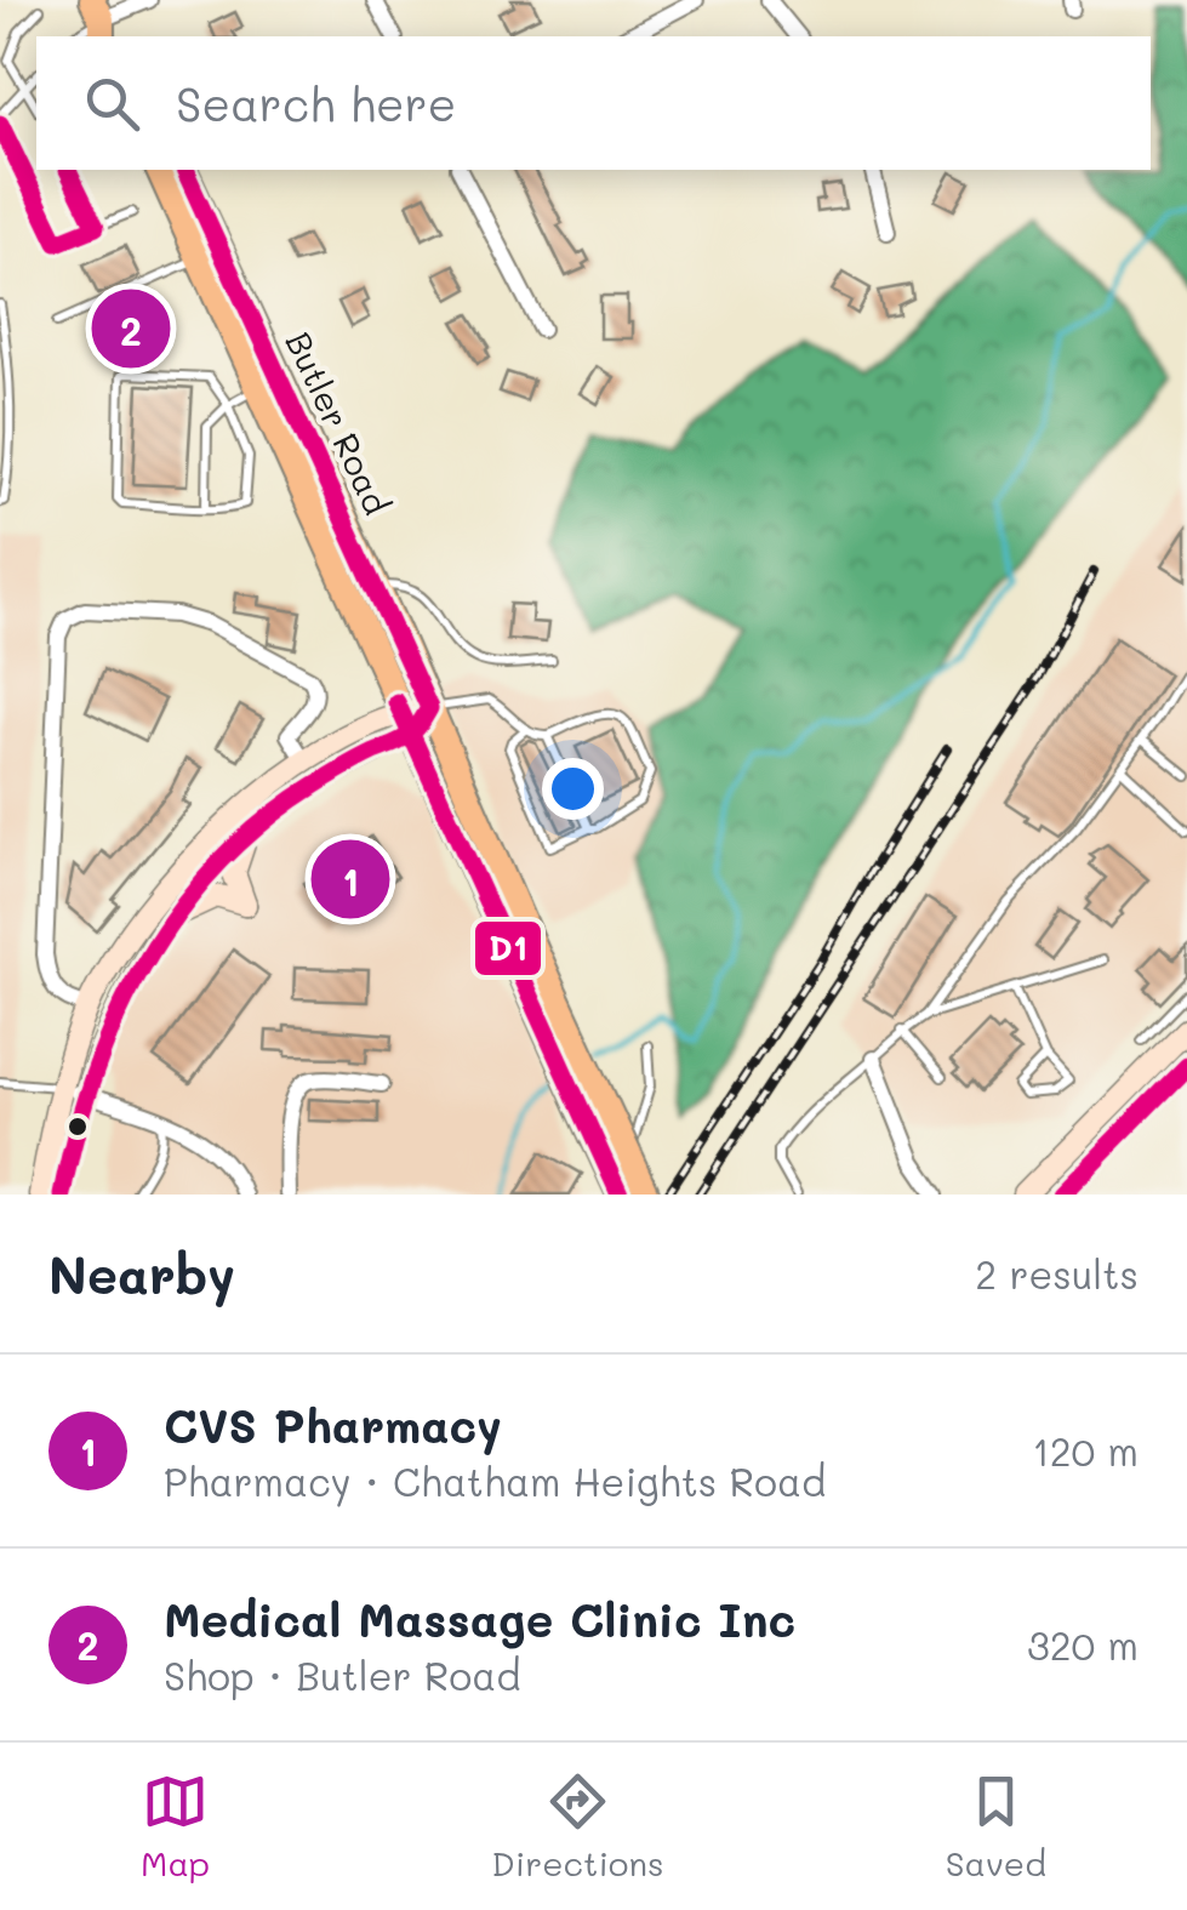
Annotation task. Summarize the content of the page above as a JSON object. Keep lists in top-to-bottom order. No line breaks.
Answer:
{"streets":{"main road":["Butler Road"]},"lines":["transit line D1"],"page":{"search":"Search here","pins":["2","1"],"heading":["Nearby","2 results"],"list":[{"mark":"1","name":"CVS Pharmacy","note":"Pharmacy · Chatham Heights Road","value":"120 m"},{"mark":"2","name":"Medical Massage Clinic Inc","note":"Shop · Butler Road","value":"320 m"}],"nav":["Map","Directions","Saved"]}}
